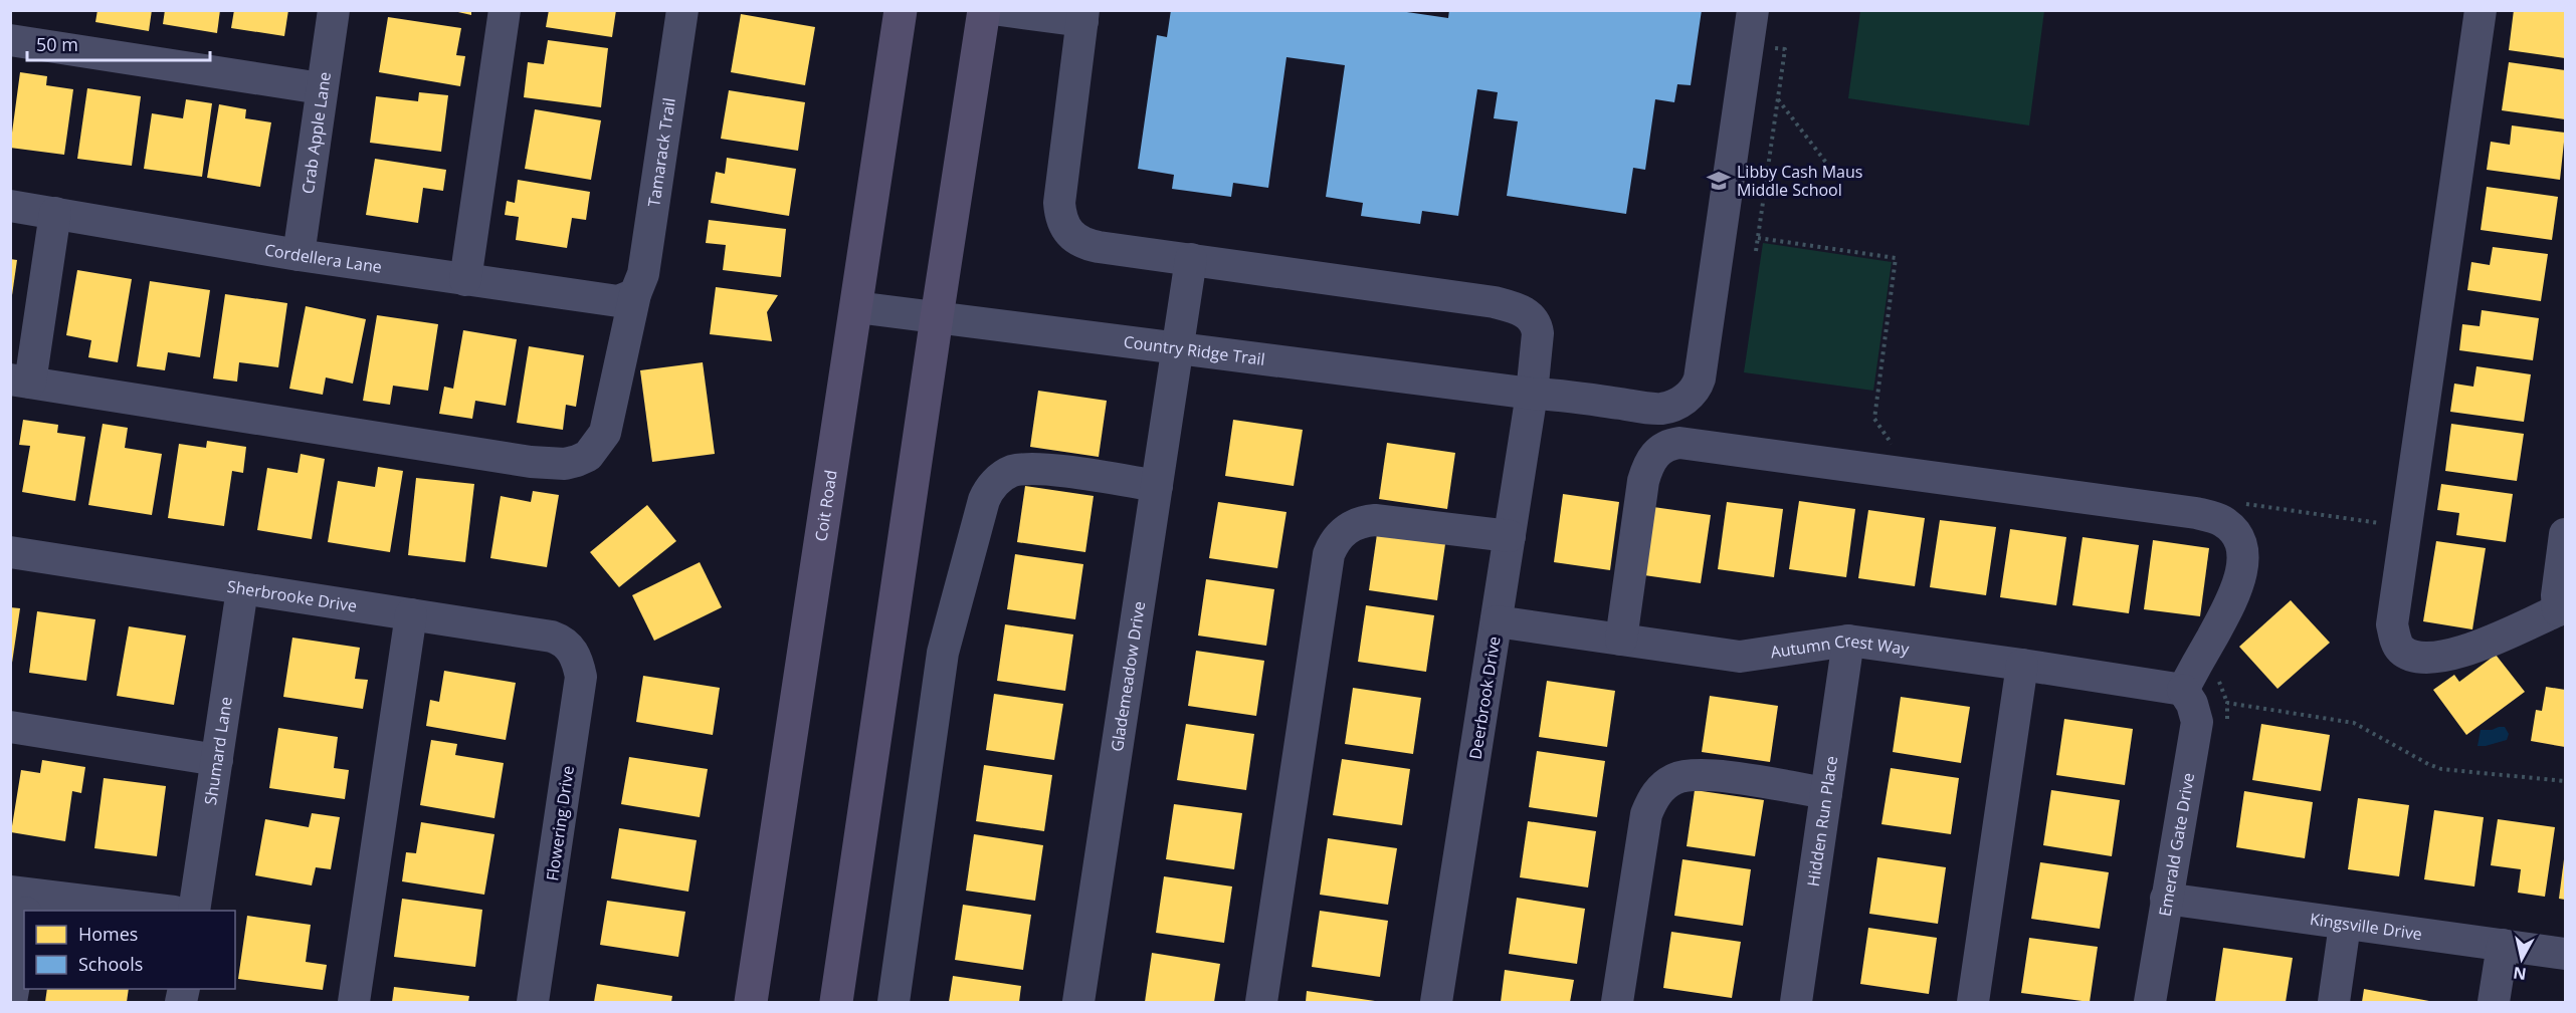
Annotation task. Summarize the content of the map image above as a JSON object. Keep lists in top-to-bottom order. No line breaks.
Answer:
{"streets":{"main road":["Coit Road"],"street":["Crab Apple Lane","Tamarack Trail","Cordellera Lane","Country Ridge Trail","Sherbrooke Drive","Autumn Crest Way","Glademeadow Drive","Deerbrook Drive","Shumard Lane","Hidden Run Place","Flowering Drive","Emerald Gate Drive","Kingsville Drive"]},"crossings":[["Crab Apple Lane","Cordellera Lane"],["Tamarack Trail","Cordellera Lane"],["Country Ridge Trail","Coit Road"],["Country Ridge Trail","Glademeadow Drive"],["Country Ridge Trail","Deerbrook Drive"],["Sherbrooke Drive","Shumard Lane"],["Sherbrooke Drive","Flowering Drive"],["Autumn Crest Way","Deerbrook Drive"],["Autumn Crest Way","Hidden Run Place"],["Autumn Crest Way","Emerald Gate Drive"],["Glademeadow Drive","Deerbrook Drive"],["Emerald Gate Drive","Kingsville Drive"]],"places":{"school or university":["Libby Cash Maus Middle School"]},"legend":["Homes","Schools"],"scale_bar":"50 m","north":"bottom"}
